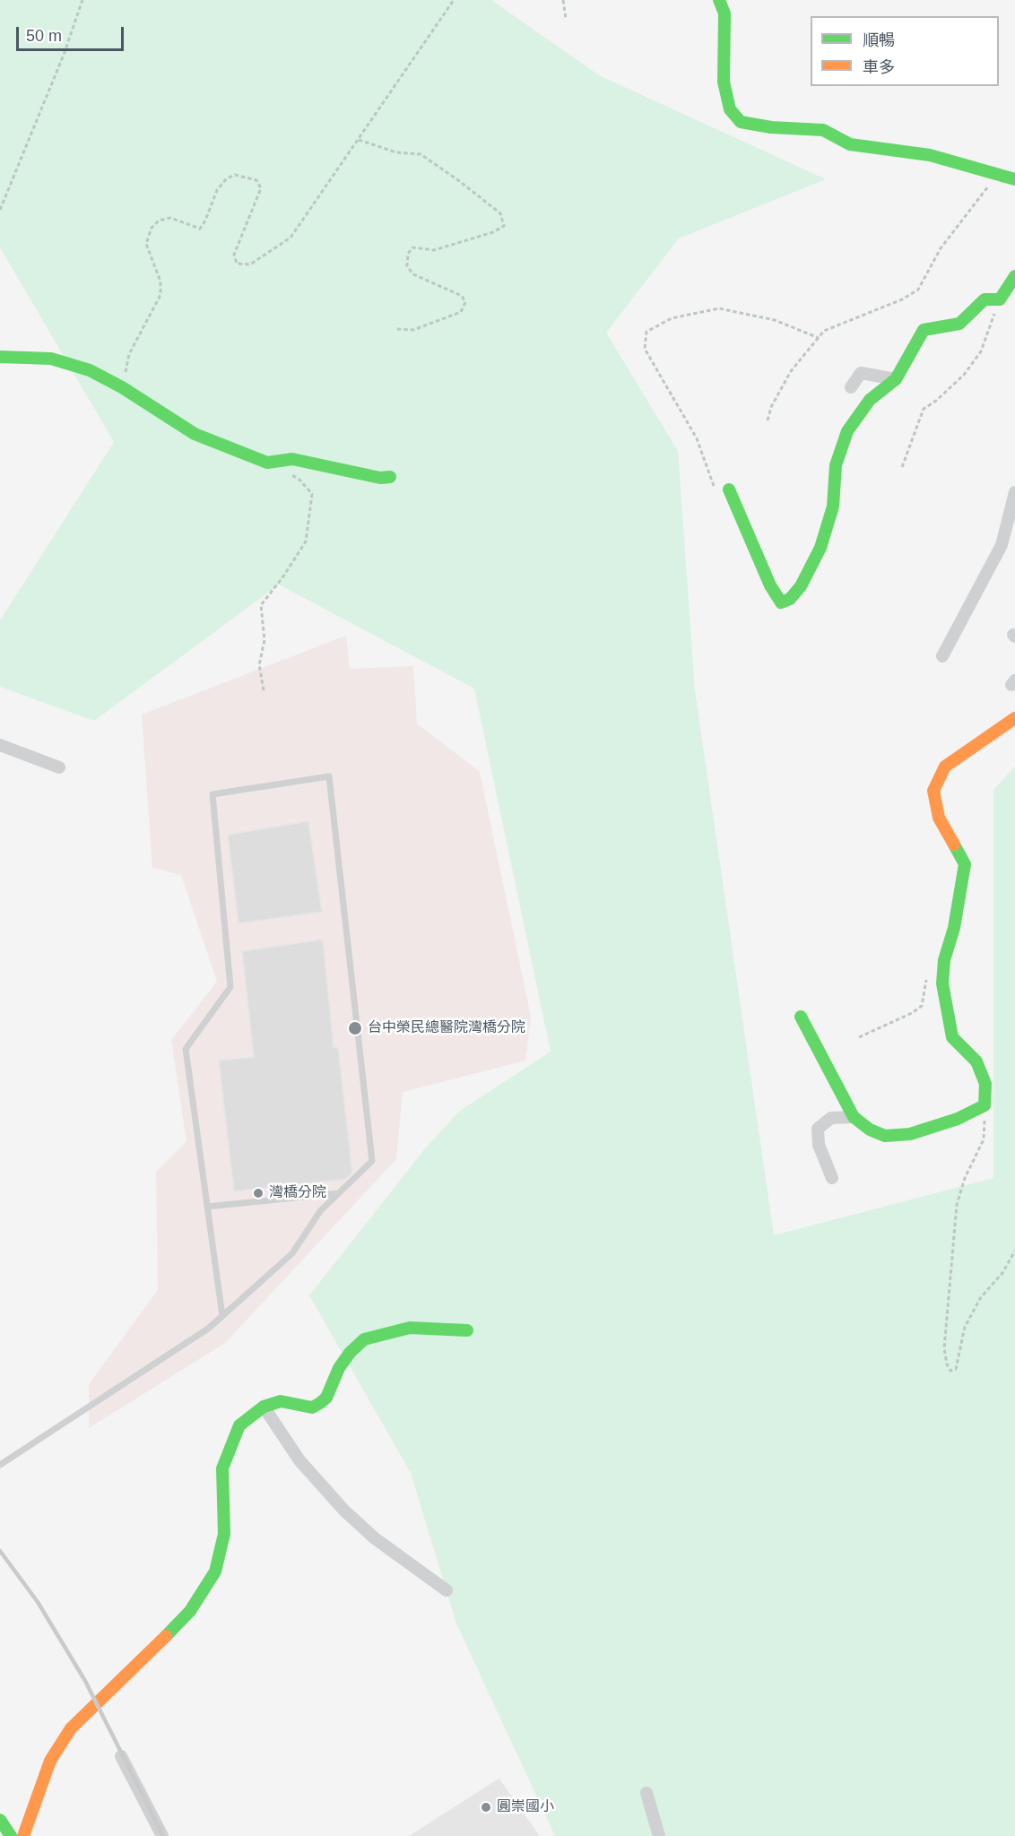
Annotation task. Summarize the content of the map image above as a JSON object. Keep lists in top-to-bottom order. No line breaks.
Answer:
{"places":["台中榮民總醫院灣橋分院","灣橋分院","圓崇國小"],"legend":["順暢","車多"],"scale_bar":"50 m"}
